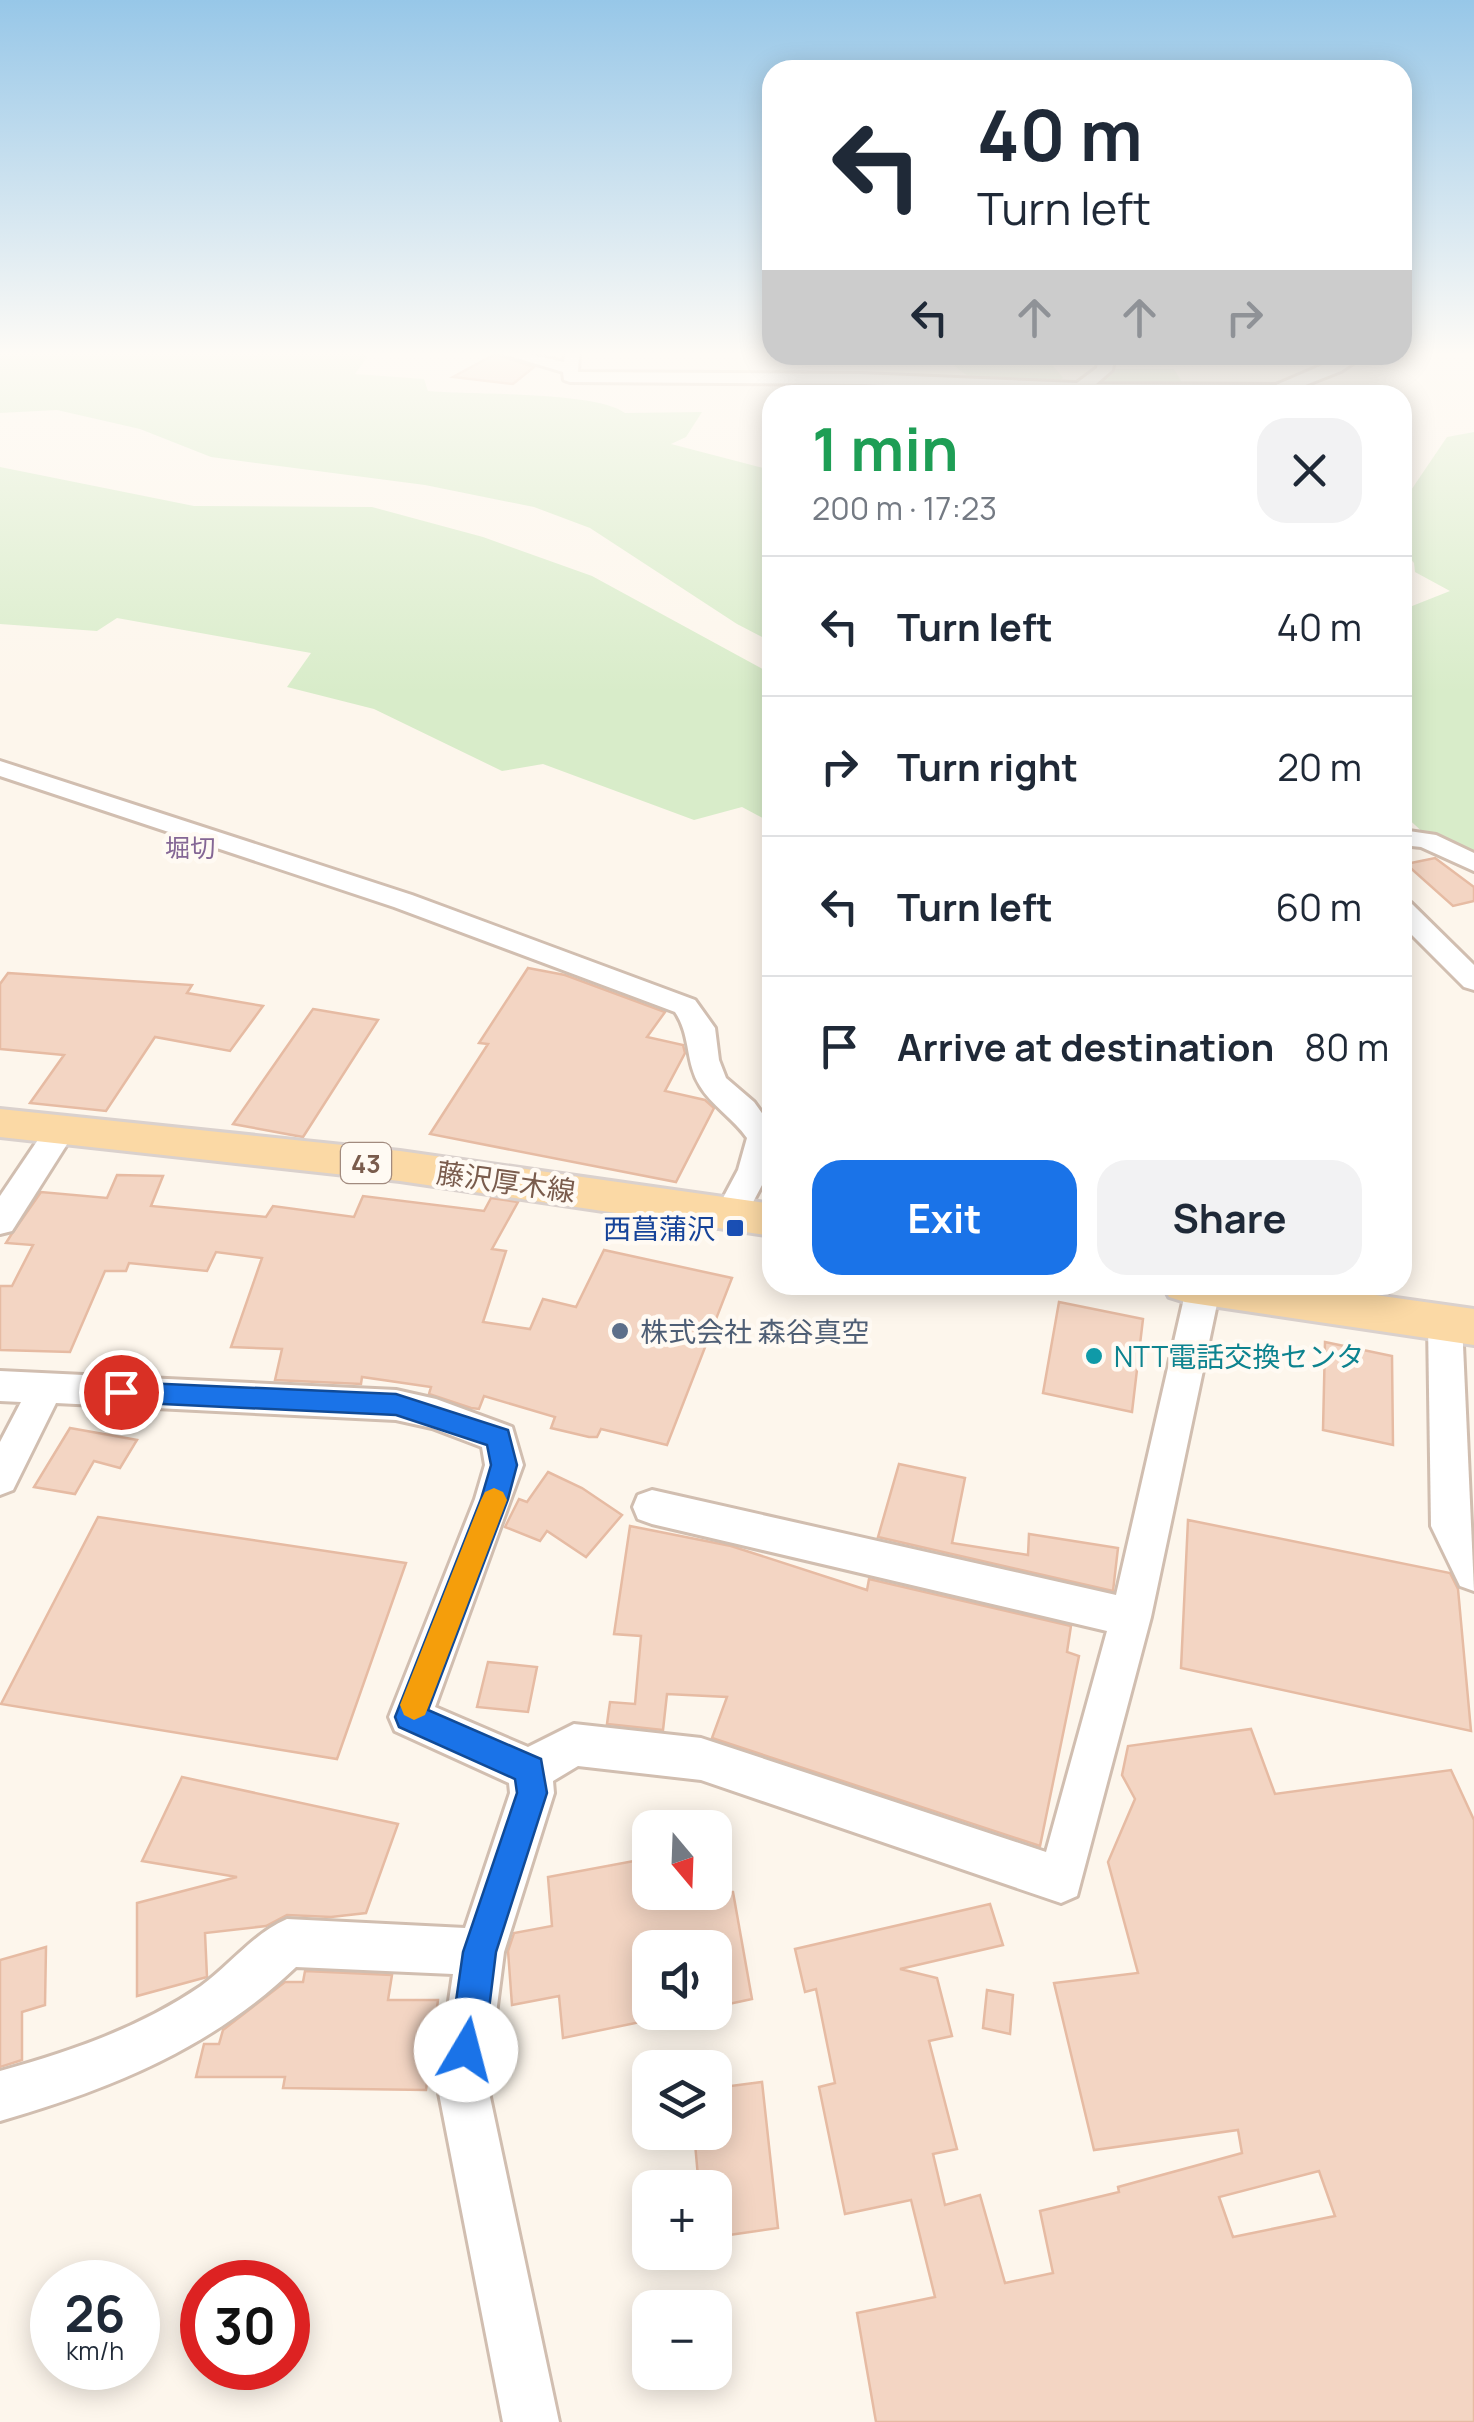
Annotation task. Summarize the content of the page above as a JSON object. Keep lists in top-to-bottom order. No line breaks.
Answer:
{"streets":{"main road":["43","藤沢厚木線"]},"districts":["堀切"],"places":{"transit":["西菖蒲沢"],"other":["株式会社 森谷真空","NTT電話交換センタ"]},"north":"bottom","page":{"turn":["40 m","Turn left"],"heading":["1 min","200 m · 17:23"],"list":[{"name":"Turn left","value":"40 m"},{"name":"Turn right","value":"20 m"},{"name":"Turn left","value":"60 m"},{"name":"Arrive at destination","value":"80 m"}],"buttons":["Exit","Share"],"map_buttons":["+","−"],"speed":"26 km/h","limit":"30"}}
